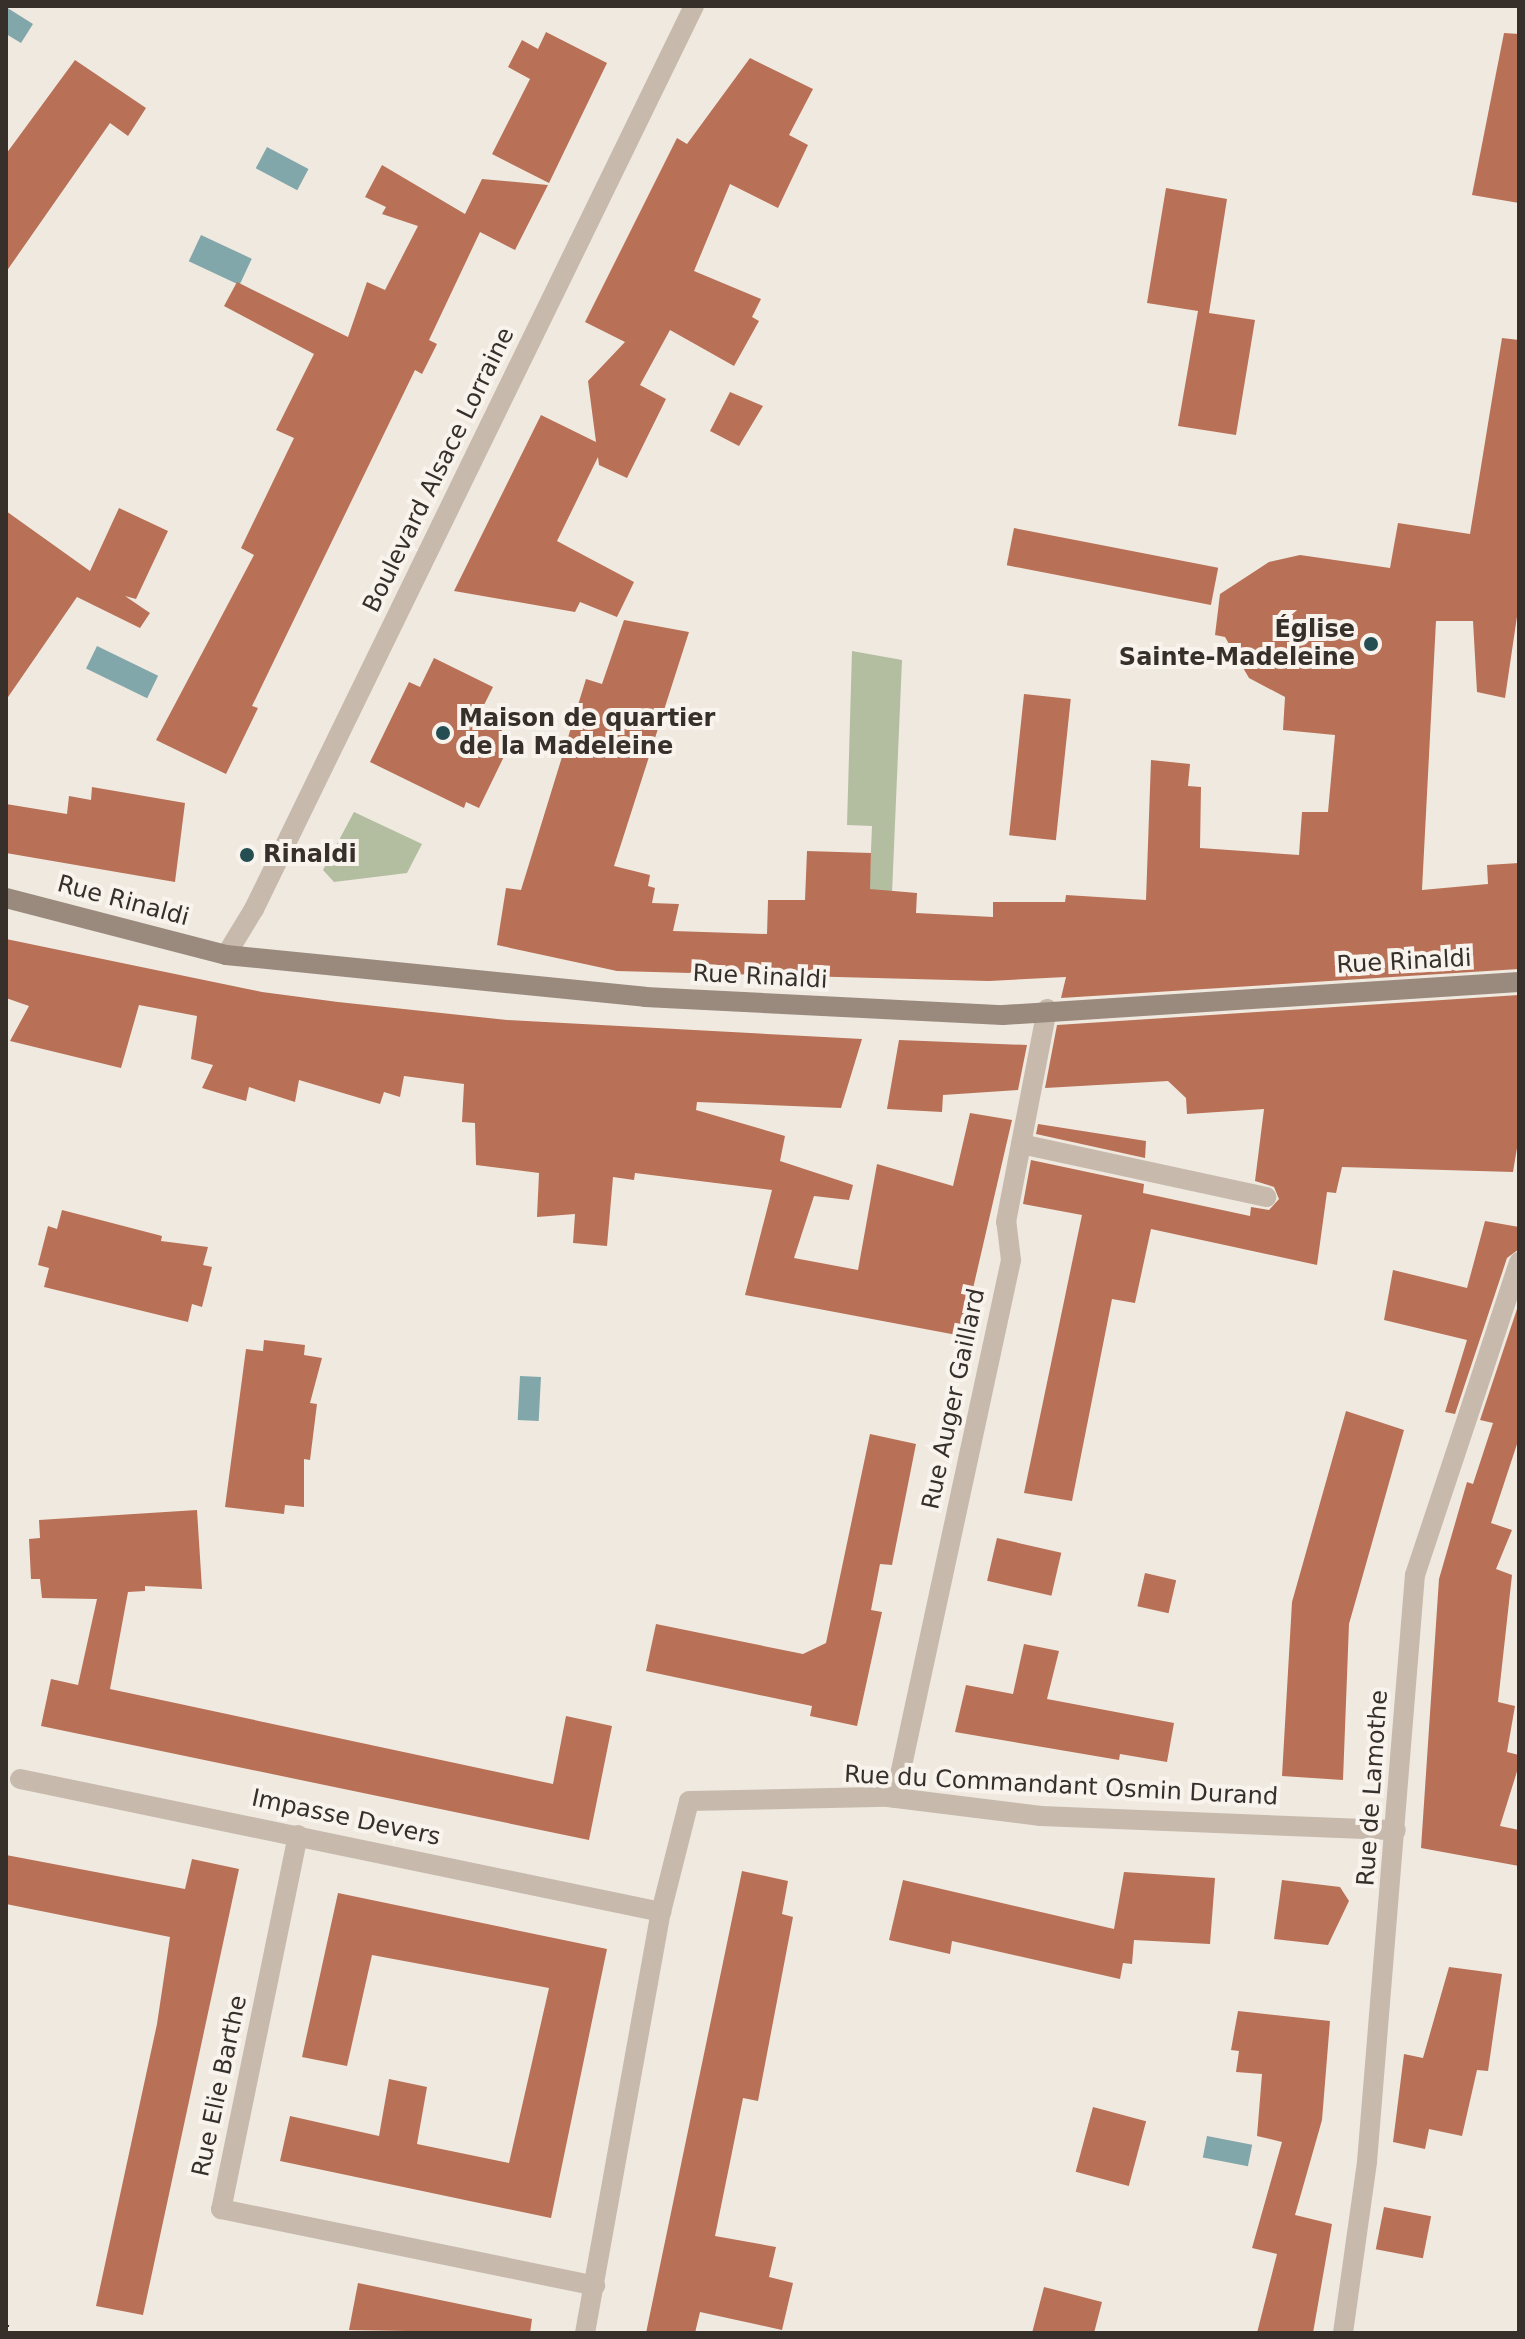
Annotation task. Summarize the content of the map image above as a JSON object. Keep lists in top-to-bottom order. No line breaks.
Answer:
{"streets":{"street":["Boulevard Alsace Lorraine","Rue Rinaldi","Rue Auger Gaillard","Rue du Commandant Osmin Durand","Rue de Lamothe","Impasse Devers","Rue Elie Barthe"]},"crossings":[["Boulevard Alsace Lorraine","Rue Rinaldi"],["Rue Rinaldi","Rue Auger Gaillard"],["Rue Auger Gaillard","Rue du Commandant Osmin Durand"],["Rue du Commandant Osmin Durand","Rue de Lamothe"],["Rue du Commandant Osmin Durand","Impasse Devers"],["Rue du Commandant Osmin Durand","Rue Elie Barthe"],["Impasse Devers","Rue Elie Barthe"]],"places":["Église Sainte-Madeleine","Maison de quartier de la Madeleine","Rinaldi"]}
